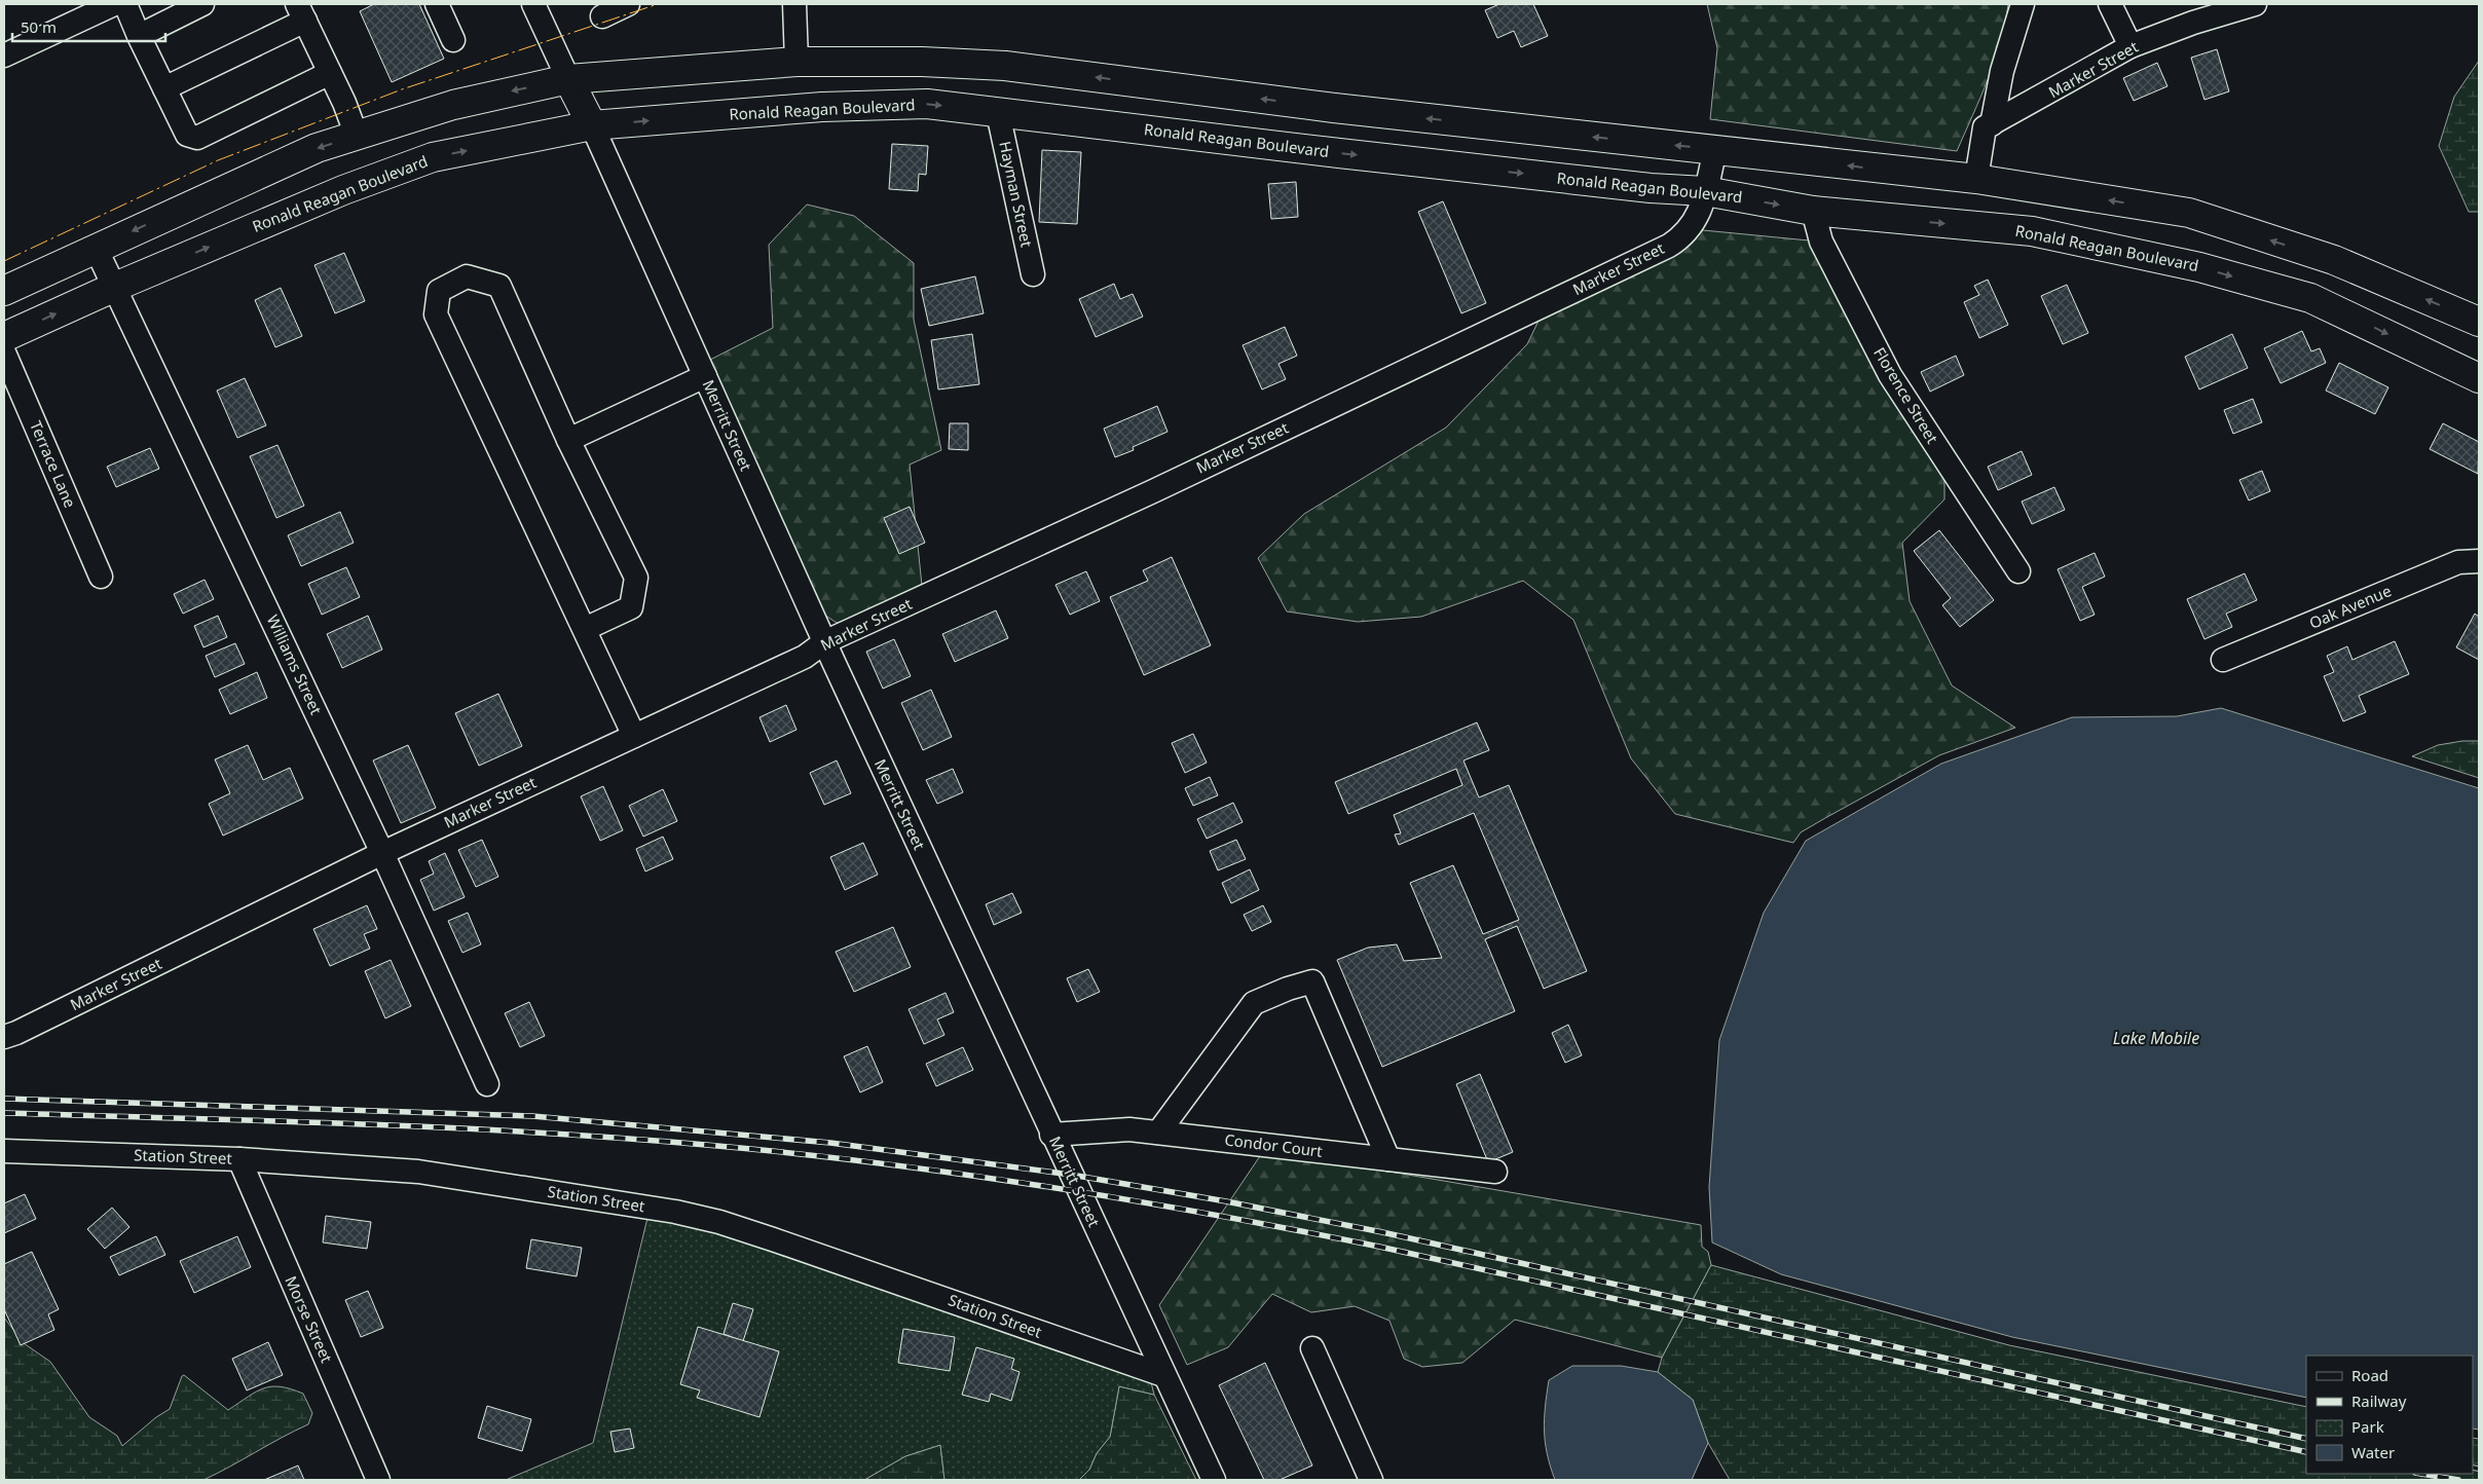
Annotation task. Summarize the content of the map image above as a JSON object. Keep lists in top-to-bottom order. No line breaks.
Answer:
{"streets":{"main road":["Ronald Reagan Boulevard"],"street":["Marker Street","Hayman Street","Florence Street","Merritt Street","Terrace Lane","Oak Avenue","Williams Street","Condor Court","Station Street","Morse Street"]},"crossings":[["Marker Street","Ronald Reagan Boulevard"],["Marker Street","Merritt Street"],["Marker Street","Williams Street"],["Ronald Reagan Boulevard","Hayman Street"],["Ronald Reagan Boulevard","Florence Street"],["Ronald Reagan Boulevard","Merritt Street"],["Ronald Reagan Boulevard","Williams Street"],["Merritt Street","Condor Court"],["Merritt Street","Station Street"],["Station Street","Morse Street"]],"water":["Lake Mobile"],"legend":["Road","Railway","Park","Water"],"scale_bar":"50 m"}
